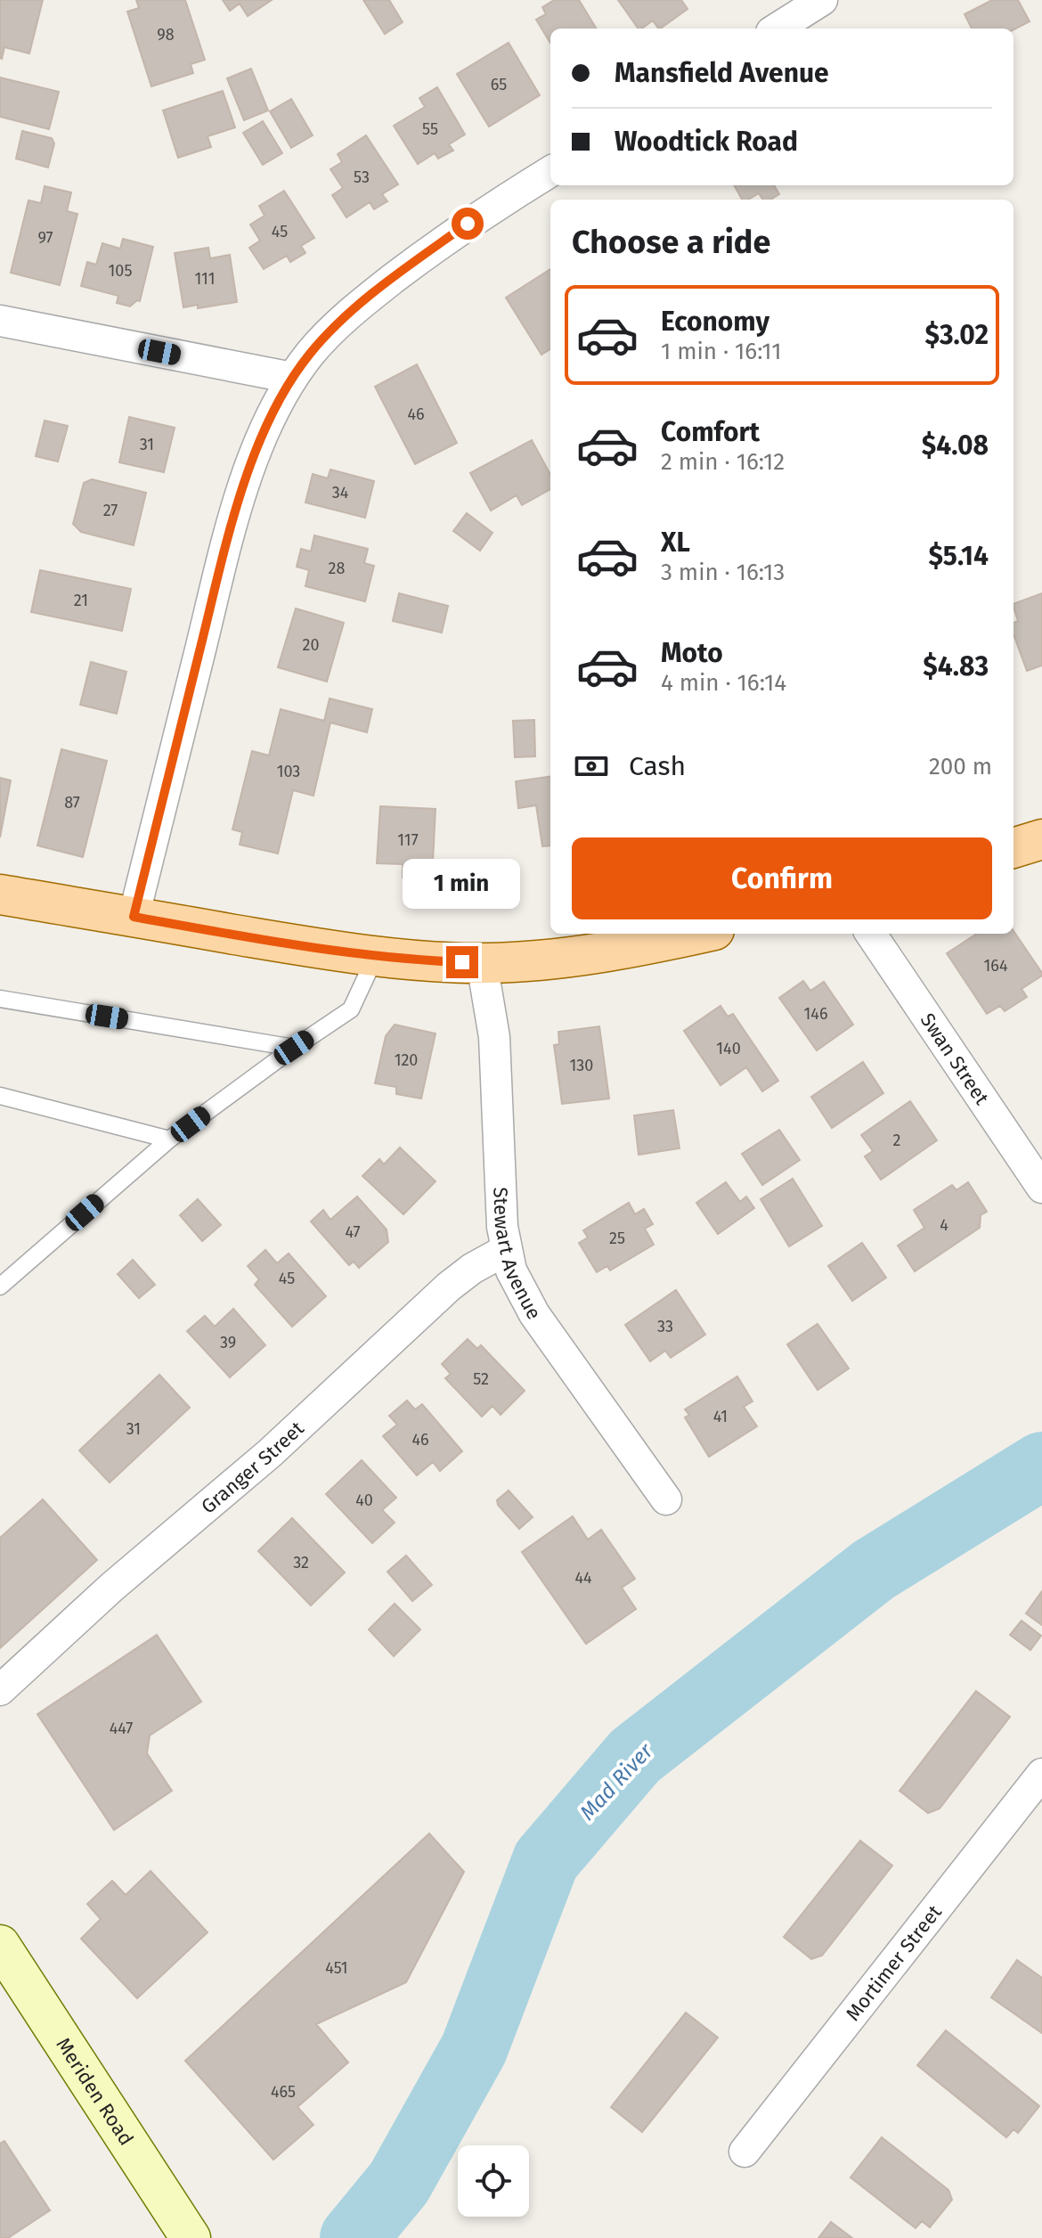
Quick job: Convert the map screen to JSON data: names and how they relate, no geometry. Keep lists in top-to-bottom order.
{
  "streets": {
    "main road": ["Meriden Road"],
    "street": [
      "Swan Street",
      "Stewart Avenue",
      "Granger Street",
      "Mortimer Street"
    ]
  },
  "crossings": [
    ["Stewart Avenue", "Granger Street"]
  ],
  "water": ["Mad River"],
  "house_numbers": [
    "98",
    "65",
    "55",
    "53",
    "45",
    "97",
    "105",
    "111",
    "46",
    "31",
    "34",
    "27",
    "28",
    "21",
    "20",
    "103",
    "87",
    "117",
    "164",
    "146",
    "140",
    "120",
    "130",
    "2",
    "4",
    "47",
    "25",
    "45",
    "33",
    "39",
    "52",
    "41",
    "31",
    "46",
    "40",
    "32",
    "44",
    "447",
    "451",
    "465"
  ],
  "page": {
    "banner": ["Mansfield Avenue", "Woodtick Road"],
    "heading": "Choose a ride",
    "list": [
      {
        "name": "Economy",
        "note": "1 min · 16:11",
        "value": "$3.02"
      },
      {
        "name": "Comfort",
        "note": "2 min · 16:12",
        "value": "$4.08"
      },
      {
        "name": "XL",
        "note": "3 min · 16:13",
        "value": "$5.14"
      },
      {
        "name": "Moto",
        "note": "4 min · 16:14",
        "value": "$4.83"
      }
    ],
    "pay": ["Cash", "200 m"],
    "buttons": "Confirm",
    "bubble": "1 min"
  }
}
